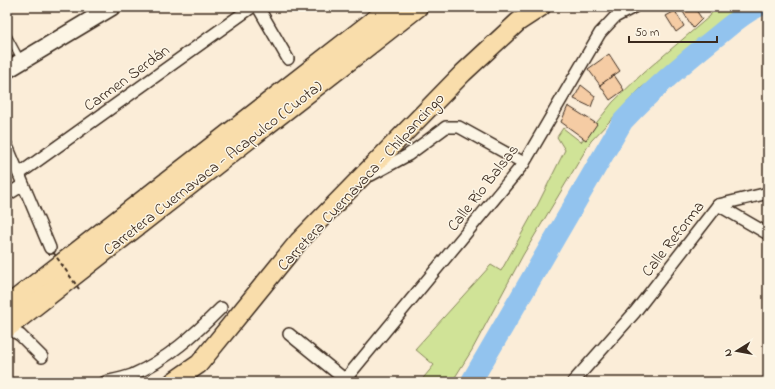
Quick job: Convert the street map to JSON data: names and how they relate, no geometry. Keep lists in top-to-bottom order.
{
  "streets": {
    "highway": ["Carretera Cuernavaca - Acapulco (Cuota)"],
    "main road": ["Carretera Cuernavaca - Chilpancingo"],
    "street": ["Carmen Serdán", "Calle Río Balsas", "Calle Reforma"]
  },
  "scale_bar": "50 m",
  "north": "left"
}
